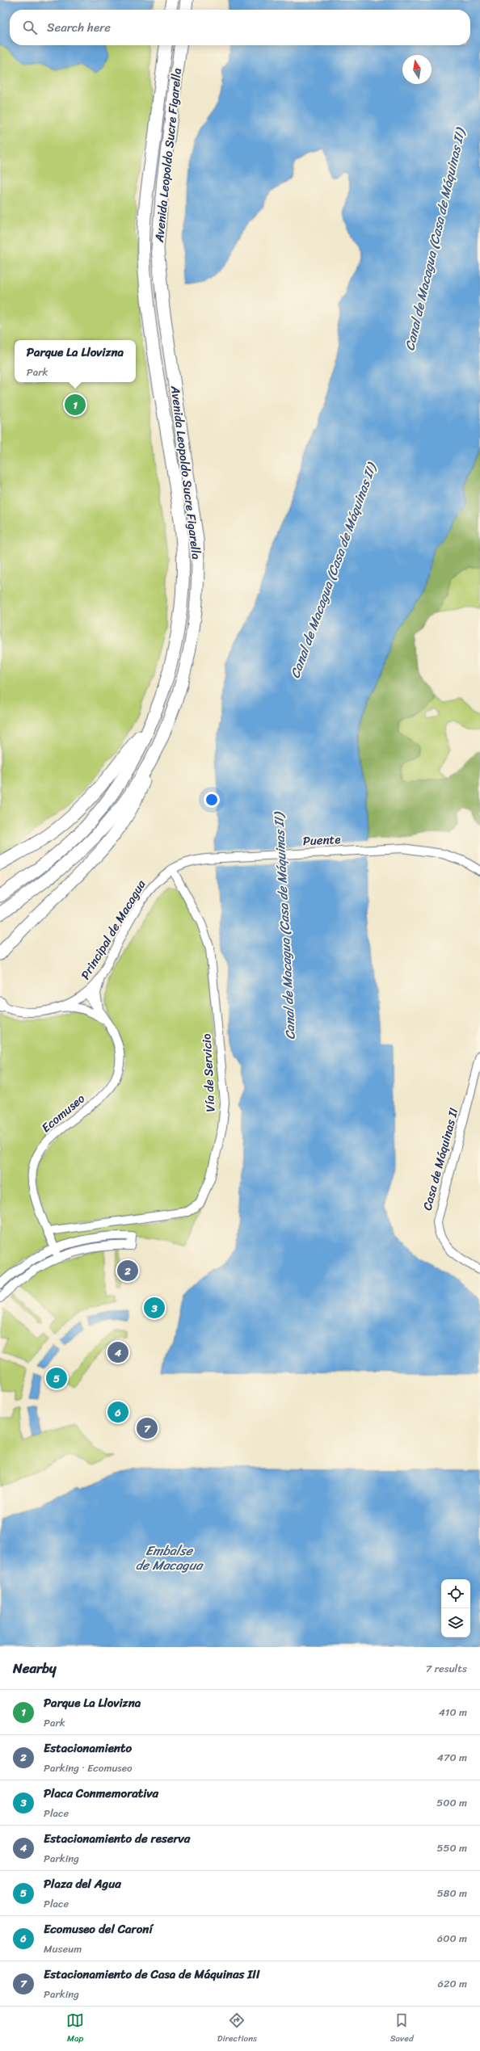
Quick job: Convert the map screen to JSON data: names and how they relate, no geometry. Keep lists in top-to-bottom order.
{
  "streets": {
    "main road": ["Avenida Leopoldo Sucre Figarella"],
    "street": [
      "Puente",
      "Principal de Macagua",
      "Vía de Servicio",
      "Ecomuseo",
      "Casa de Máquinas II"
    ]
  },
  "crossings": [
    ["Puente", "Principal de Macagua"],
    ["Principal de Macagua", "Vía de Servicio"],
    ["Principal de Macagua", "Ecomuseo"],
    ["Vía de Servicio", "Ecomuseo"]
  ],
  "water": ["Canal de Macagua (Casa de Máquinas II)", "Embalse de Macagua"],
  "north": "top",
  "page": {
    "search": "Search here",
    "popup": ["Parque La Llovizna", "Park"],
    "pins": [
      "1",
      "2",
      "3",
      "4",
      "5",
      "6",
      "7"
    ],
    "heading": ["Nearby", "7 results"],
    "list": [
      {
        "mark": "1",
        "name": "Parque La Llovizna",
        "note": "Park",
        "value": "410 m"
      },
      {
        "mark": "2",
        "name": "Estacionamiento",
        "note": "Parking · Ecomuseo",
        "value": "470 m"
      },
      {
        "mark": "3",
        "name": "Placa Conmemorativa",
        "note": "Place",
        "value": "500 m"
      },
      {
        "mark": "4",
        "name": "Estacionamiento de reserva",
        "note": "Parking",
        "value": "550 m"
      },
      {
        "mark": "5",
        "name": "Plaza del Agua",
        "note": "Place",
        "value": "580 m"
      },
      {
        "mark": "6",
        "name": "Ecomuseo del Caroní",
        "note": "Museum",
        "value": "600 m"
      },
      {
        "mark": "7",
        "name": "Estacionamiento de Casa de Máquinas III",
        "note": "Parking",
        "value": "620 m"
      }
    ],
    "nav": ["Map", "Directions", "Saved"]
  }
}
